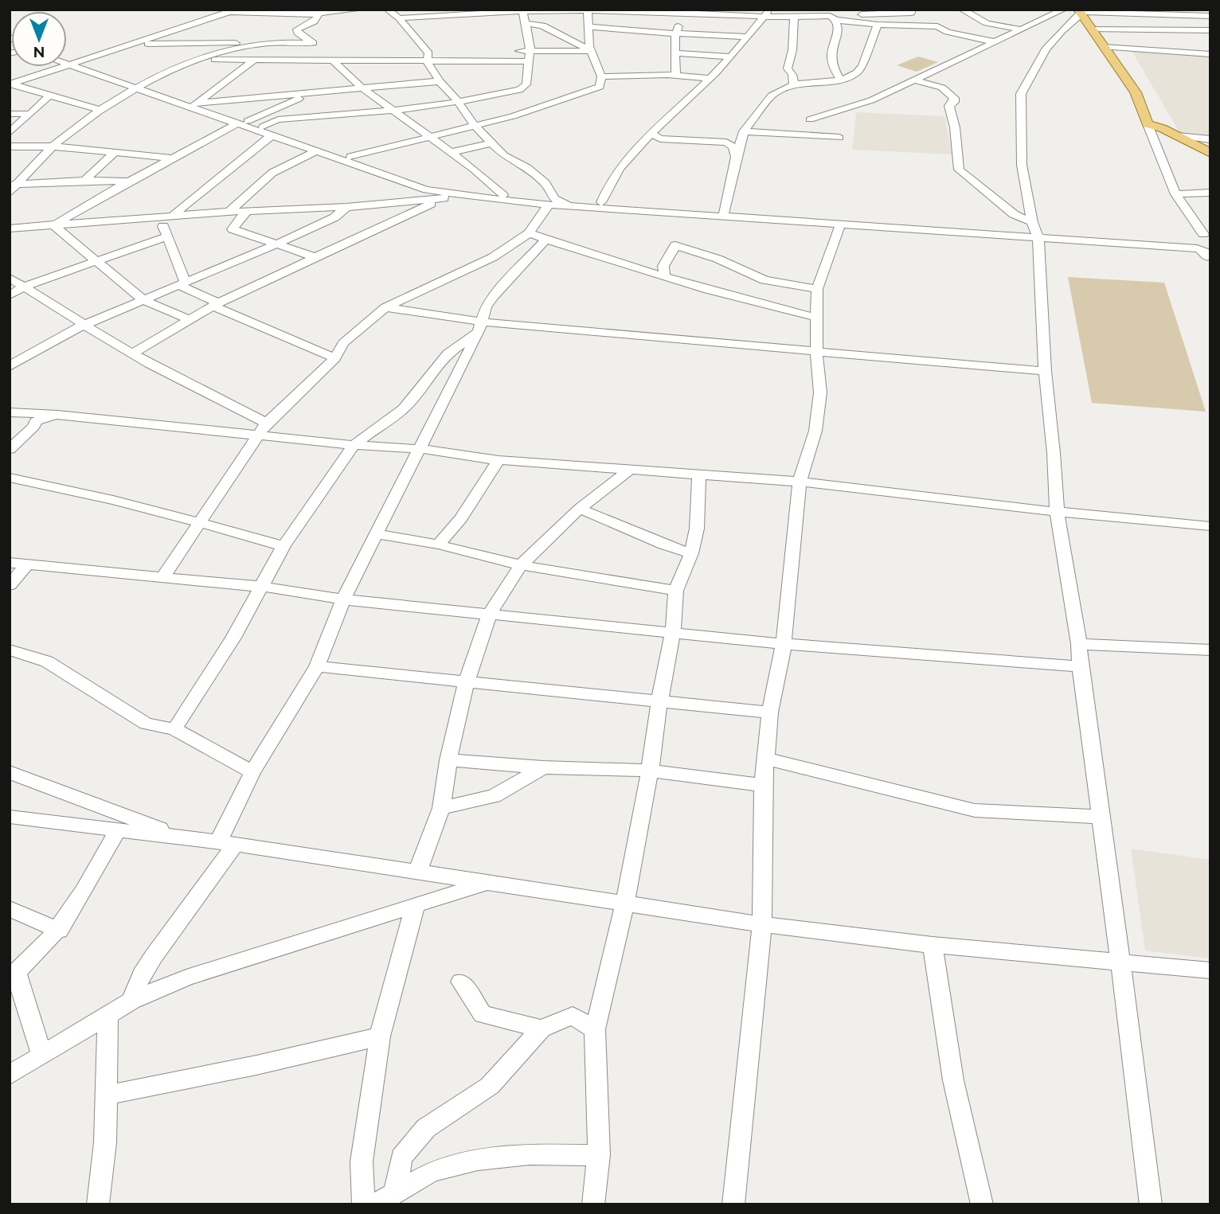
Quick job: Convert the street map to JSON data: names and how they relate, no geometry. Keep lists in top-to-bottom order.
{
  "north": "bottom"
}
